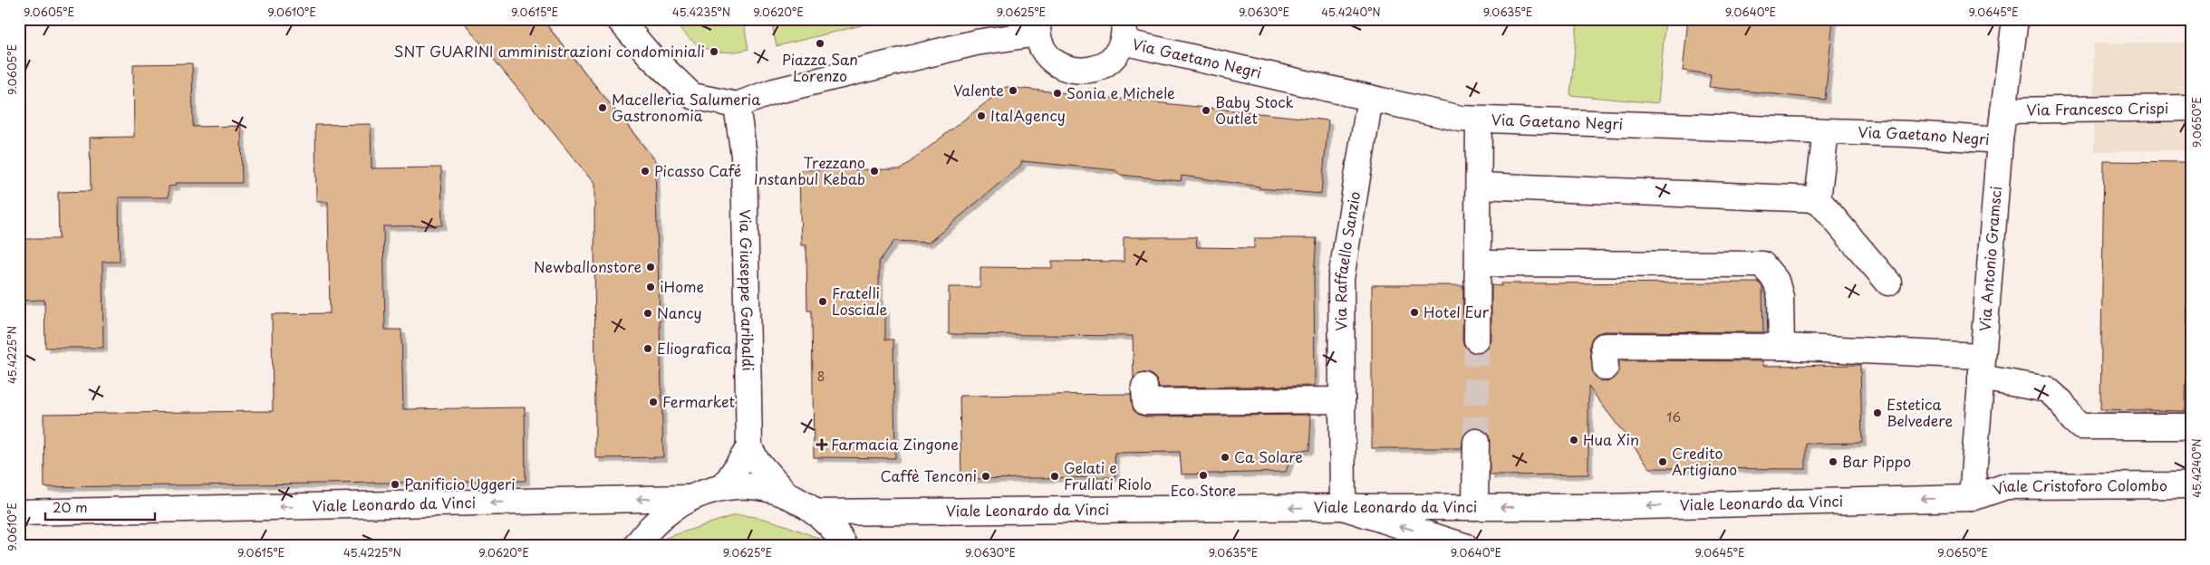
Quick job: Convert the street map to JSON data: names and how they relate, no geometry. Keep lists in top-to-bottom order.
{
  "streets": {
    "street": [
      "Via Gaetano Negri",
      "Via Francesco Crispi",
      "Via Antonio Gramsci",
      "Via Raffaello Sanzio",
      "Via Giuseppe Garibaldi",
      "Viale Cristoforo Colombo",
      "Viale Leonardo da Vinci"
    ]
  },
  "crossings": [
    ["Via Gaetano Negri", "Via Antonio Gramsci"],
    ["Via Gaetano Negri", "Via Raffaello Sanzio"],
    ["Via Francesco Crispi", "Via Antonio Gramsci"],
    ["Via Antonio Gramsci", "Viale Cristoforo Colombo"],
    ["Via Antonio Gramsci", "Viale Leonardo da Vinci"],
    ["Via Raffaello Sanzio", "Viale Leonardo da Vinci"],
    ["Viale Cristoforo Colombo", "Viale Leonardo da Vinci"]
  ],
  "one_way": ["Viale Leonardo da Vinci"],
  "places": {
    "other": [
      "Piazza San Lorenzo",
      "SNT GUARINI amministrazioni condominiali",
      "Valente",
      "Sonia e Michele",
      "Macelleria Salumeria Gastronomia",
      "Baby Stock Outlet",
      "ItalAgency",
      "Picasso Café",
      "Trezzano Instanbul Kebab",
      "Newballonstore",
      "iHome",
      "Fratelli Losciale",
      "Hotel Eur",
      "Nancy",
      "Eliografica",
      "Fermarket",
      "Estetica Belvedere",
      "Hua Xin",
      "Ca Solare",
      "Credito Artigiano",
      "Bar Pippo",
      "Eco Store",
      "Caffè Tenconi",
      "Gelati e Frullati Riolo",
      "Panificio Uggeri"
    ],
    "health": ["Farmacia Zingone"]
  },
  "house_numbers": ["8", "16"],
  "scale_bar": "20 m",
  "coordinates": [
    "9.0605°E",
    "9.0610°E",
    "9.0615°E",
    "45.4235°N",
    "9.0620°E",
    "9.0625°E",
    "9.0630°E",
    "45.4240°N",
    "9.0635°E",
    "9.0640°E",
    "9.0645°E",
    "9.0650°E",
    "45.4225°N"
  ]
}
